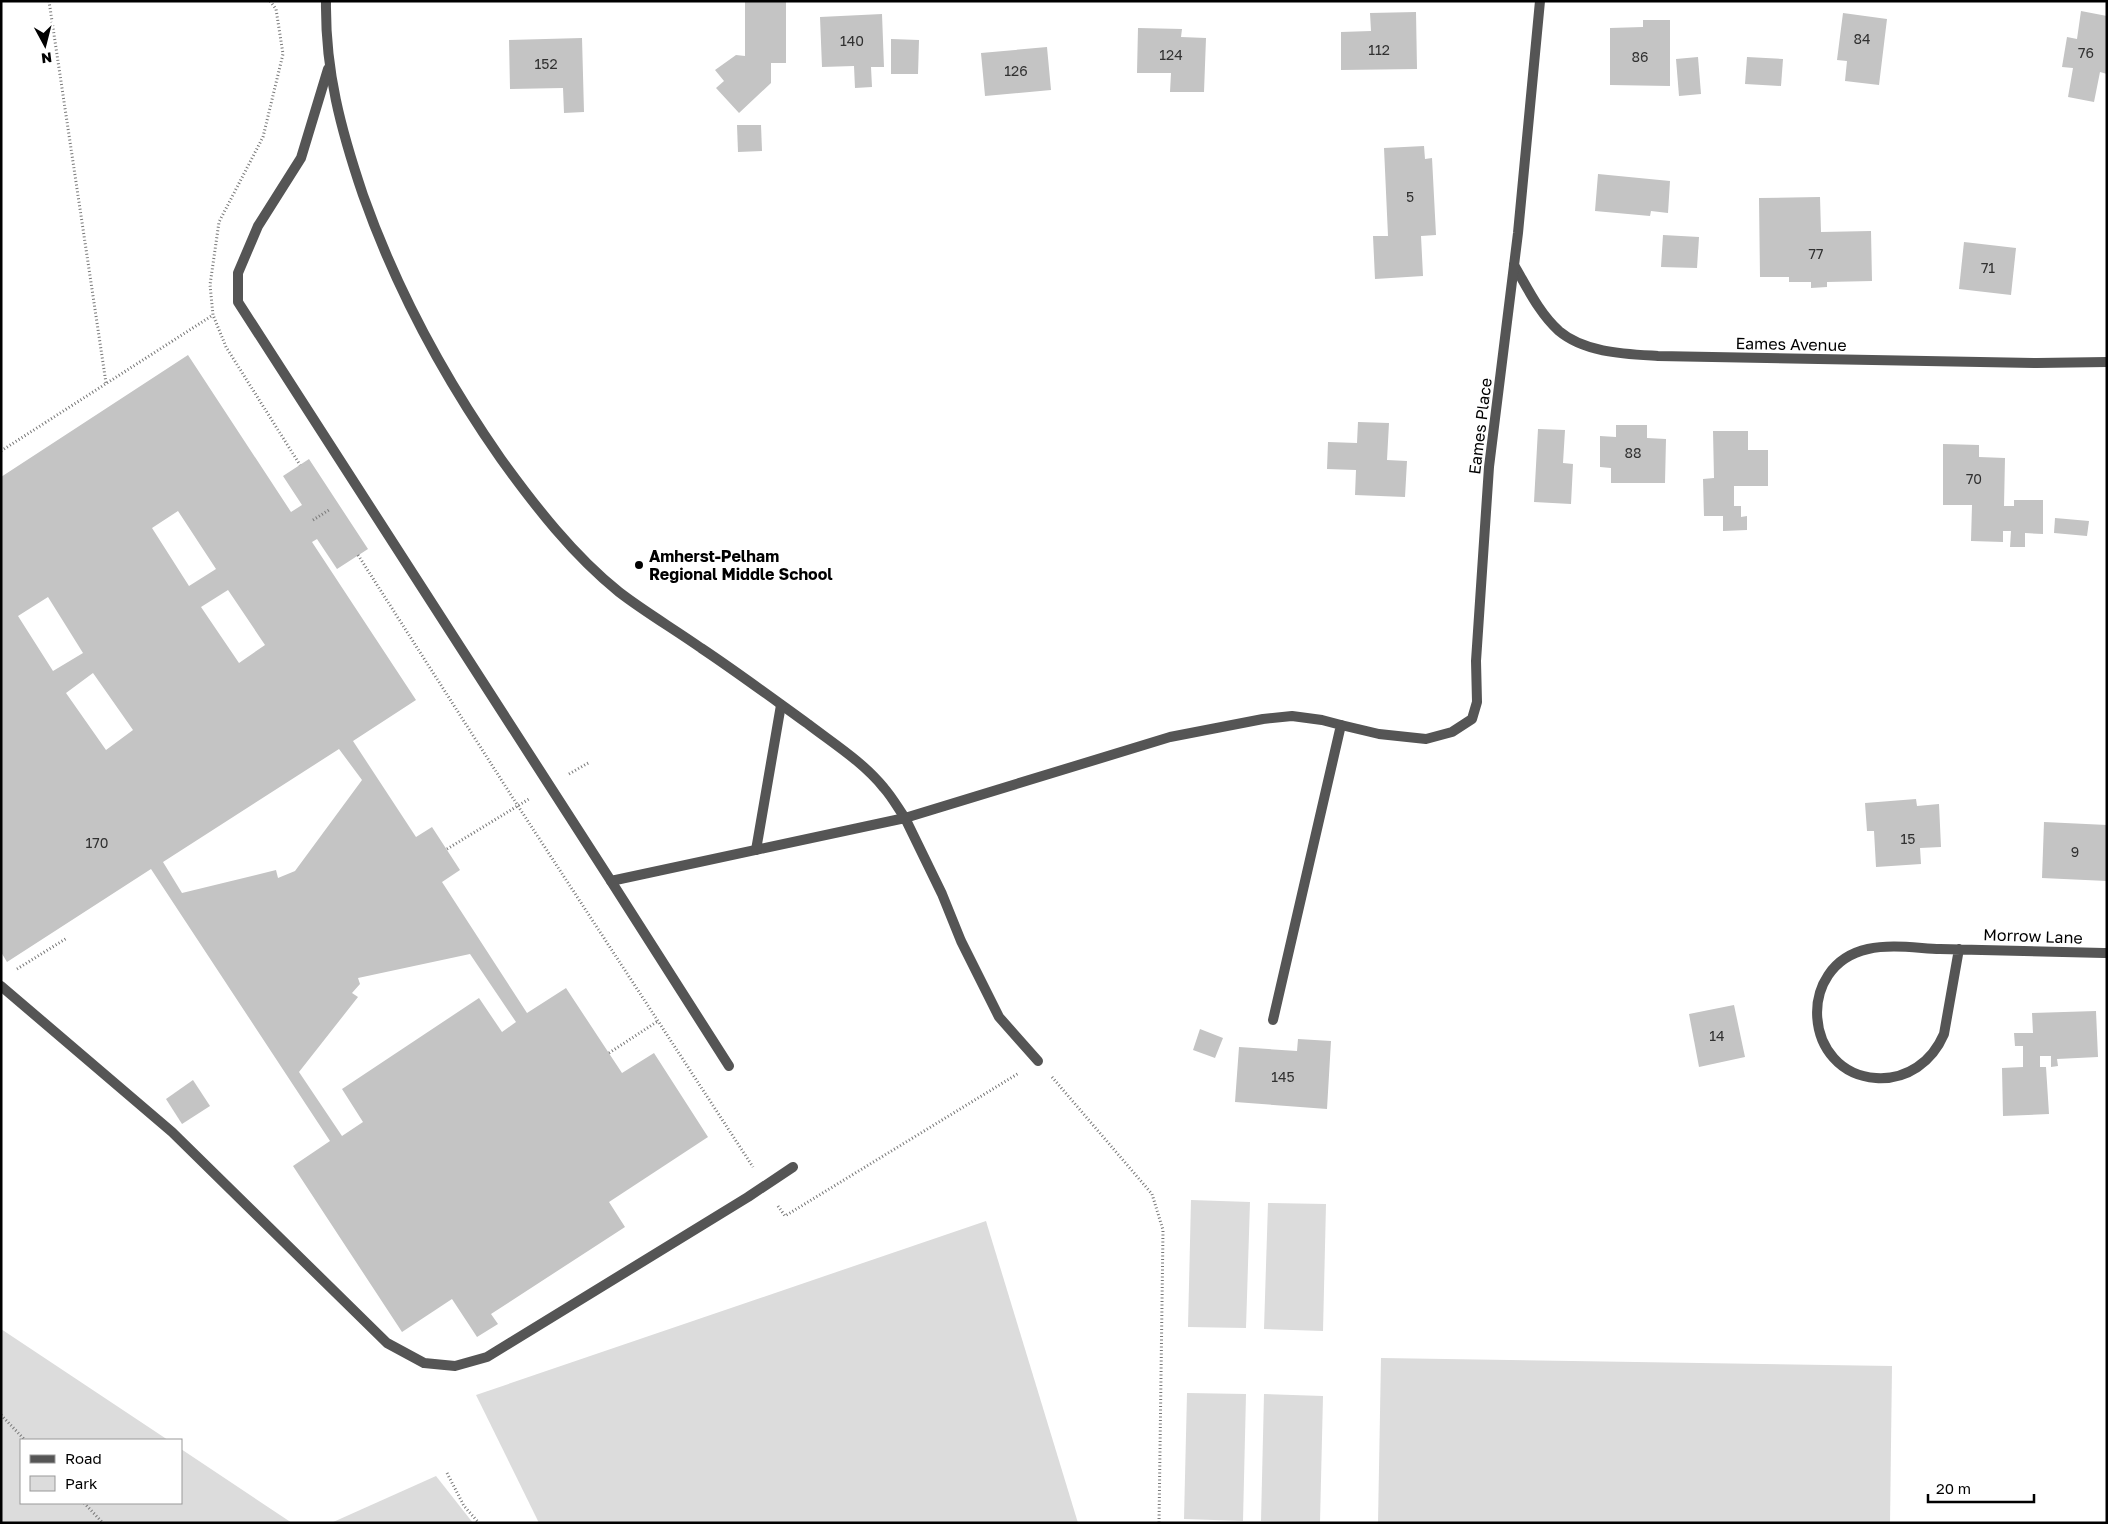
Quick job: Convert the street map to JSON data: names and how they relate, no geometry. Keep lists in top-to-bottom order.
{
  "streets": {
    "street": ["Eames Avenue", "Eames Place", "Morrow Lane"]
  },
  "crossings": [
    ["Eames Avenue", "Eames Place"]
  ],
  "places": ["Amherst-Pelham Regional Middle School"],
  "house_numbers": [
    "84",
    "140",
    "112",
    "76",
    "124",
    "86",
    "152",
    "126",
    "5",
    "77",
    "71",
    "88",
    "70",
    "15",
    "170",
    "9",
    "14",
    "145"
  ],
  "legend": ["Road", "Park"],
  "scale_bar": "20 m",
  "north": "bottom"
}
